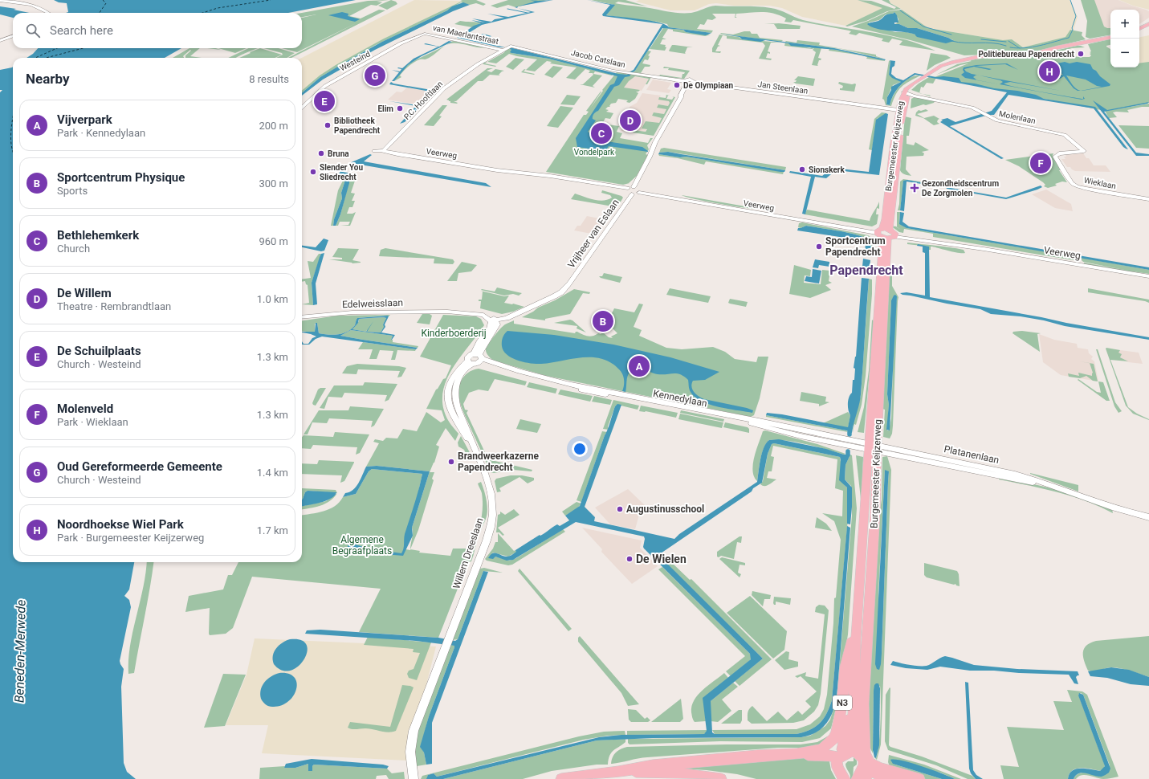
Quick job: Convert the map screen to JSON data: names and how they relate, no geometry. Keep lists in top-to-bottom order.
{
  "streets": {
    "main road": ["Burgemeester Keijzerweg", "N3"],
    "street": [
      "van Maerlantstraat",
      "Jacob Catslaan",
      "Westeind",
      "Jan Steenlaan",
      "P.C. Hooftlaan",
      "Molenlaan",
      "Veerweg",
      "Wieklaan",
      "Vrijheer van Eslaan",
      "Edelweisslaan",
      "Kennedylaan",
      "Platanenlaan",
      "Willem Dreeslaan"
    ]
  },
  "crossings": [
    ["van Maerlantstraat", "Jacob Catslaan"],
    ["van Maerlantstraat", "Westeind"],
    ["van Maerlantstraat", "P.C. Hooftlaan"],
    ["Jacob Catslaan", "Jan Steenlaan"],
    ["Jacob Catslaan", "P.C. Hooftlaan"],
    ["Jan Steenlaan", "Burgemeester Keijzerweg"],
    ["P.C. Hooftlaan", "Veerweg"],
    ["Molenlaan", "Burgemeester Keijzerweg"],
    ["Molenlaan", "Wieklaan"],
    ["Burgemeester Keijzerweg", "Veerweg"],
    ["Burgemeester Keijzerweg", "Kennedylaan"],
    ["Burgemeester Keijzerweg", "Platanenlaan"],
    ["Burgemeester Keijzerweg", "N3"],
    ["Vrijheer van Eslaan", "Edelweisslaan"],
    ["Kennedylaan", "Platanenlaan"],
    ["Kennedylaan", "Willem Dreeslaan"]
  ],
  "districts": ["Papendrecht"],
  "water": ["Beneden-Merwede"],
  "parks": ["Vondelpark", "Kinderboerderij", "Algemene Begraafplaats"],
  "places": {
    "other": [
      "Politiebureau Papendrecht",
      "De Olympiaan",
      "Elim",
      "Bibliotheek Papendrecht",
      "Bruna",
      "Sionskerk",
      "Slender You Sliedrecht",
      "Sportcentrum Papendrecht",
      "Brandweerkazerne Papendrecht",
      "Augustinusschool",
      "De Wielen"
    ],
    "health": ["Gezondheidscentrum De Zorgmolen"]
  },
  "page": {
    "map_buttons": ["+", "−"],
    "search": "Search here",
    "heading": ["Nearby", "8 results"],
    "pins": [
      "H",
      "G",
      "E",
      "D",
      "C",
      "F",
      "B",
      "A"
    ],
    "list": [
      {
        "mark": "A",
        "name": "Vijverpark",
        "note": "Park · Kennedylaan",
        "value": "200 m"
      },
      {
        "mark": "B",
        "name": "Sportcentrum Physique",
        "note": "Sports",
        "value": "300 m"
      },
      {
        "mark": "C",
        "name": "Bethlehemkerk",
        "note": "Church",
        "value": "960 m"
      },
      {
        "mark": "D",
        "name": "De Willem",
        "note": "Theatre · Rembrandtlaan",
        "value": "1.0 km"
      },
      {
        "mark": "E",
        "name": "De Schuilplaats",
        "note": "Church · Westeind",
        "value": "1.3 km"
      },
      {
        "mark": "F",
        "name": "Molenveld",
        "note": "Park · Wieklaan",
        "value": "1.3 km"
      },
      {
        "mark": "G",
        "name": "Oud Gereformeerde Gemeente",
        "note": "Church · Westeind",
        "value": "1.4 km"
      },
      {
        "mark": "H",
        "name": "Noordhoekse Wiel Park",
        "note": "Park · Burgemeester Keijzerweg",
        "value": "1.7 km"
      }
    ]
  }
}
